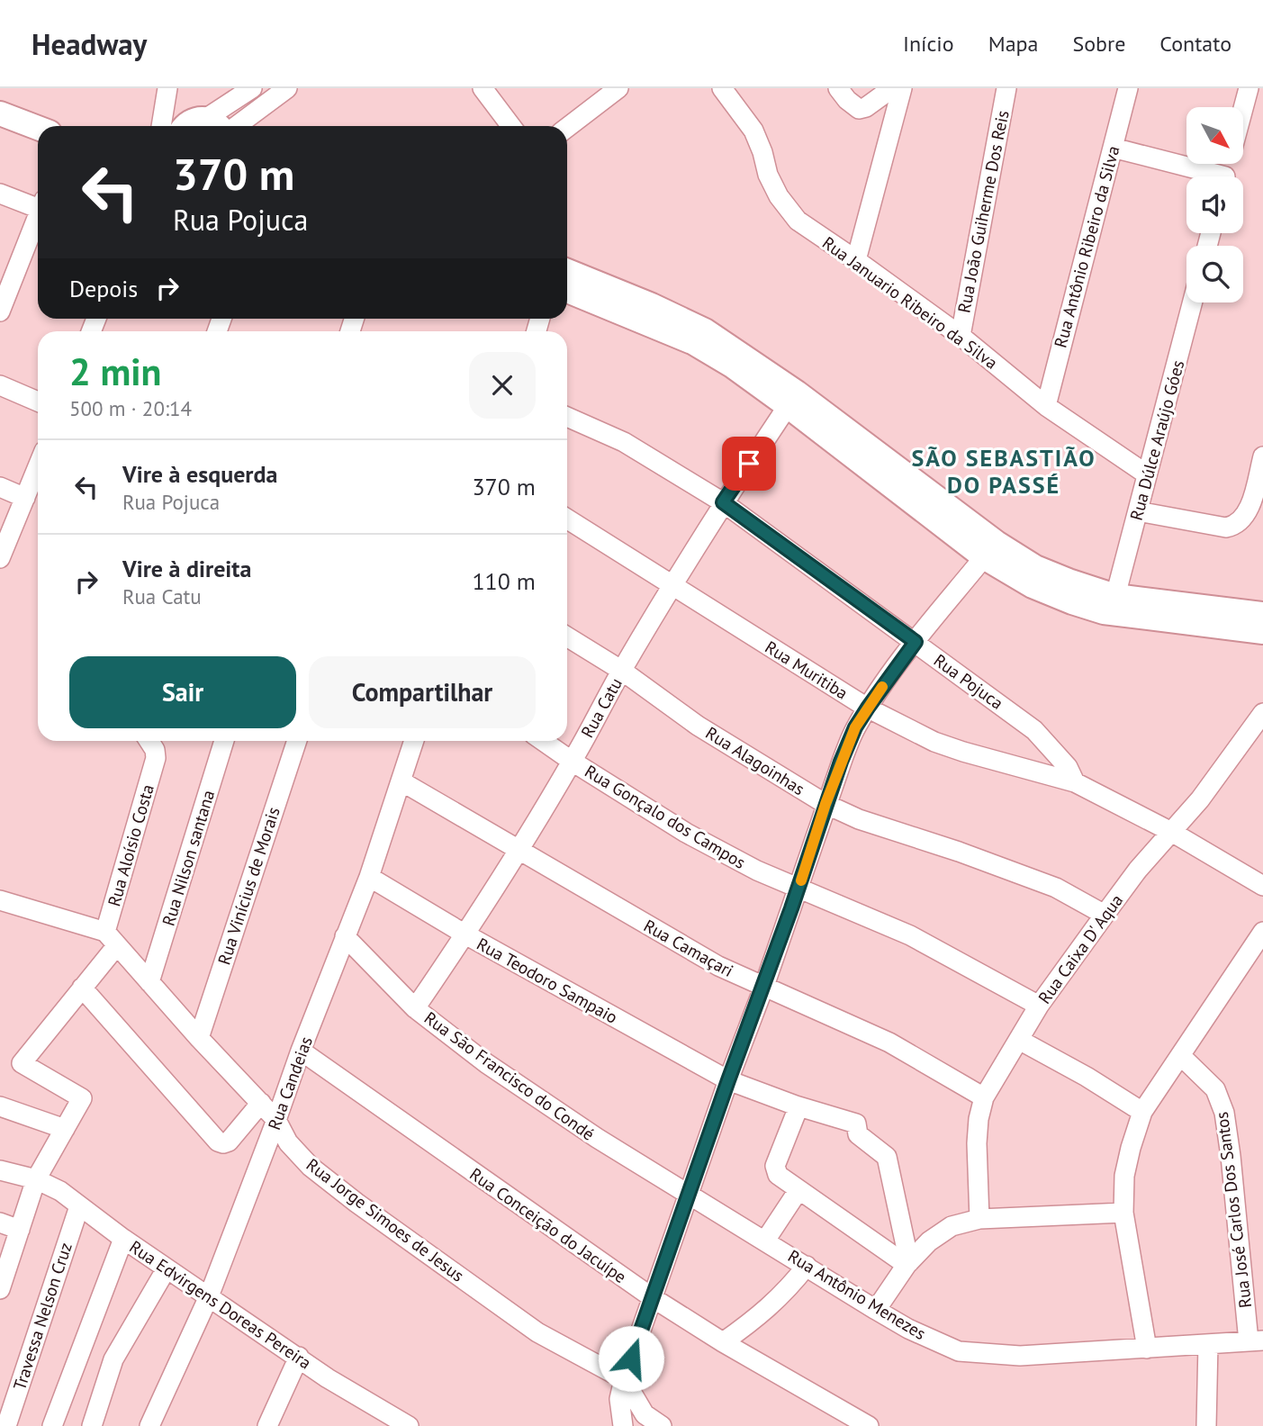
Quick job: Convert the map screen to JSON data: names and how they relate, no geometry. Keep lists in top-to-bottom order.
{
  "streets": {
    "street": [
      "Rua João Guiherme Dos Reis",
      "Rua Antônio Ribeiro da Silva",
      "Rua Januario Ribeiro da Silva",
      "Rua Dúlce Araújo Góes",
      "Rua Muritiba",
      "Rua Pojuca",
      "Rua Catu",
      "Rua Alagoinhas",
      "Rua Gonçalo dos Campos",
      "Rua Aloísio Costa",
      "Rua Nilson santana",
      "Rua Vinícius de Morais",
      "Rua Camaçari",
      "Rua Caixa D' Aqua",
      "Rua Teodoro Sampaio",
      "Rua São Francisco do Condé",
      "Rua Candeias",
      "Rua José Carlos Dos Santos",
      "Rua Jorge Simoes de Jesus",
      "Rua Conceição do Jacuípe",
      "Rua Antônio Menezes",
      "Rua Edvirgens Doreas Pereira",
      "Travessa Nelson Cruz"
    ]
  },
  "crossings": [
    ["Rua João Guiherme Dos Reis", "Rua Januario Ribeiro da Silva"],
    ["Rua Antônio Ribeiro da Silva", "Rua Januario Ribeiro da Silva"],
    ["Rua Januario Ribeiro da Silva", "Rua Dúlce Araújo Góes"],
    ["Rua Muritiba", "Rua Pojuca"],
    ["Rua Muritiba", "Rua Catu"],
    ["Rua Muritiba", "Rua Caixa D' Aqua"],
    ["Rua Pojuca", "Rua Catu"],
    ["Rua Catu", "Rua Alagoinhas"],
    ["Rua Catu", "Rua Gonçalo dos Campos"],
    ["Rua Catu", "Rua Camaçari"],
    ["Rua Catu", "Rua Teodoro Sampaio"],
    ["Rua Catu", "Rua São Francisco do Condé"],
    ["Rua Alagoinhas", "Rua Caixa D' Aqua"],
    ["Rua Gonçalo dos Campos", "Rua Caixa D' Aqua"],
    ["Rua Aloísio Costa", "Rua Jorge Simoes de Jesus"],
    ["Rua Nilson santana", "Rua Jorge Simoes de Jesus"],
    ["Rua Vinícius de Morais", "Rua Jorge Simoes de Jesus"],
    ["Rua Camaçari", "Rua Caixa D' Aqua"],
    ["Rua Camaçari", "Rua Candeias"],
    ["Rua Teodoro Sampaio", "Rua Candeias"],
    ["Rua São Francisco do Condé", "Rua Candeias"],
    ["Rua São Francisco do Condé", "Rua Antônio Menezes"],
    ["Rua Candeias", "Rua Jorge Simoes de Jesus"],
    ["Rua Candeias", "Rua Conceição do Jacuípe"],
    ["Rua Candeias", "Rua Edvirgens Doreas Pereira"],
    ["Rua José Carlos Dos Santos", "Rua Antônio Menezes"],
    ["Rua Edvirgens Doreas Pereira", "Travessa Nelson Cruz"]
  ],
  "districts": ["SÃO SEBASTIÃO DO PASSÉ"],
  "north": "bottom right",
  "page": {
    "header": "Headway",
    "nav": [
      "Início",
      "Mapa",
      "Sobre",
      "Contato"
    ],
    "turn": ["370 m", "Rua Pojuca"],
    "then": "Depois",
    "heading": ["2 min", "500 m · 20:14"],
    "list": [
      {
        "name": "Vire à esquerda",
        "note": "Rua Pojuca",
        "value": "370 m"
      },
      {
        "name": "Vire à direita",
        "note": "Rua Catu",
        "value": "110 m"
      }
    ],
    "buttons": ["Sair", "Compartilhar"]
  }
}
